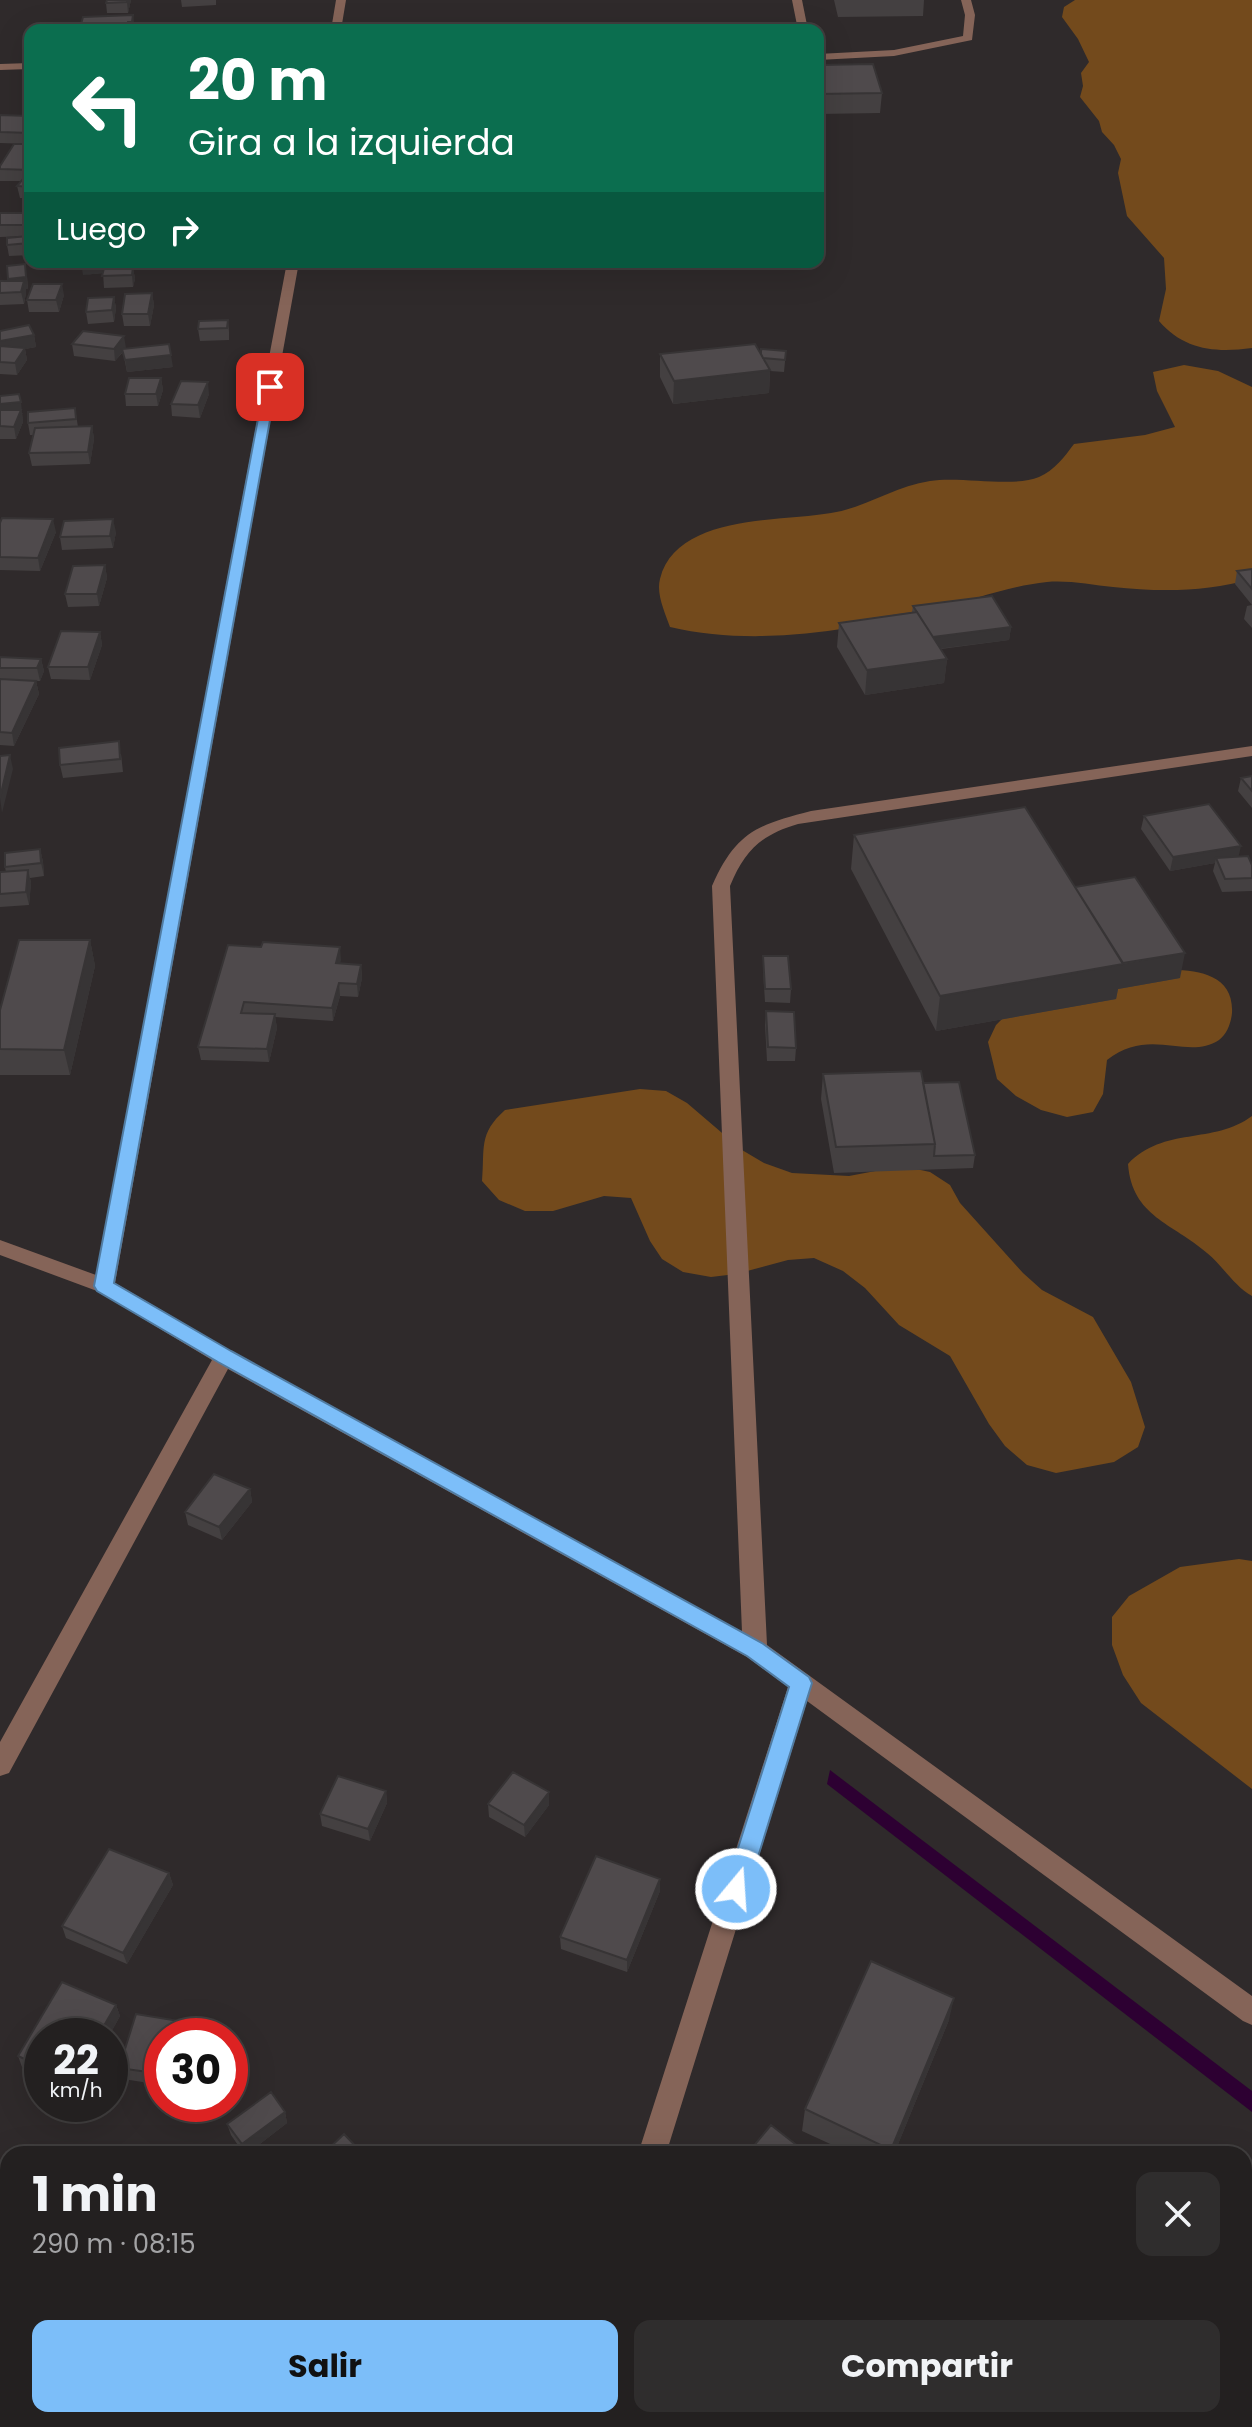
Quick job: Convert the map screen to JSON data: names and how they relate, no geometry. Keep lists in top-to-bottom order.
{
  "page": {
    "turn": ["20 m", "Gira a la izquierda"],
    "then": "Luego",
    "speed": "22 km/h",
    "limit": "30",
    "heading": ["1 min", "290 m · 08:15"],
    "buttons": ["Salir", "Compartir"]
  }
}
